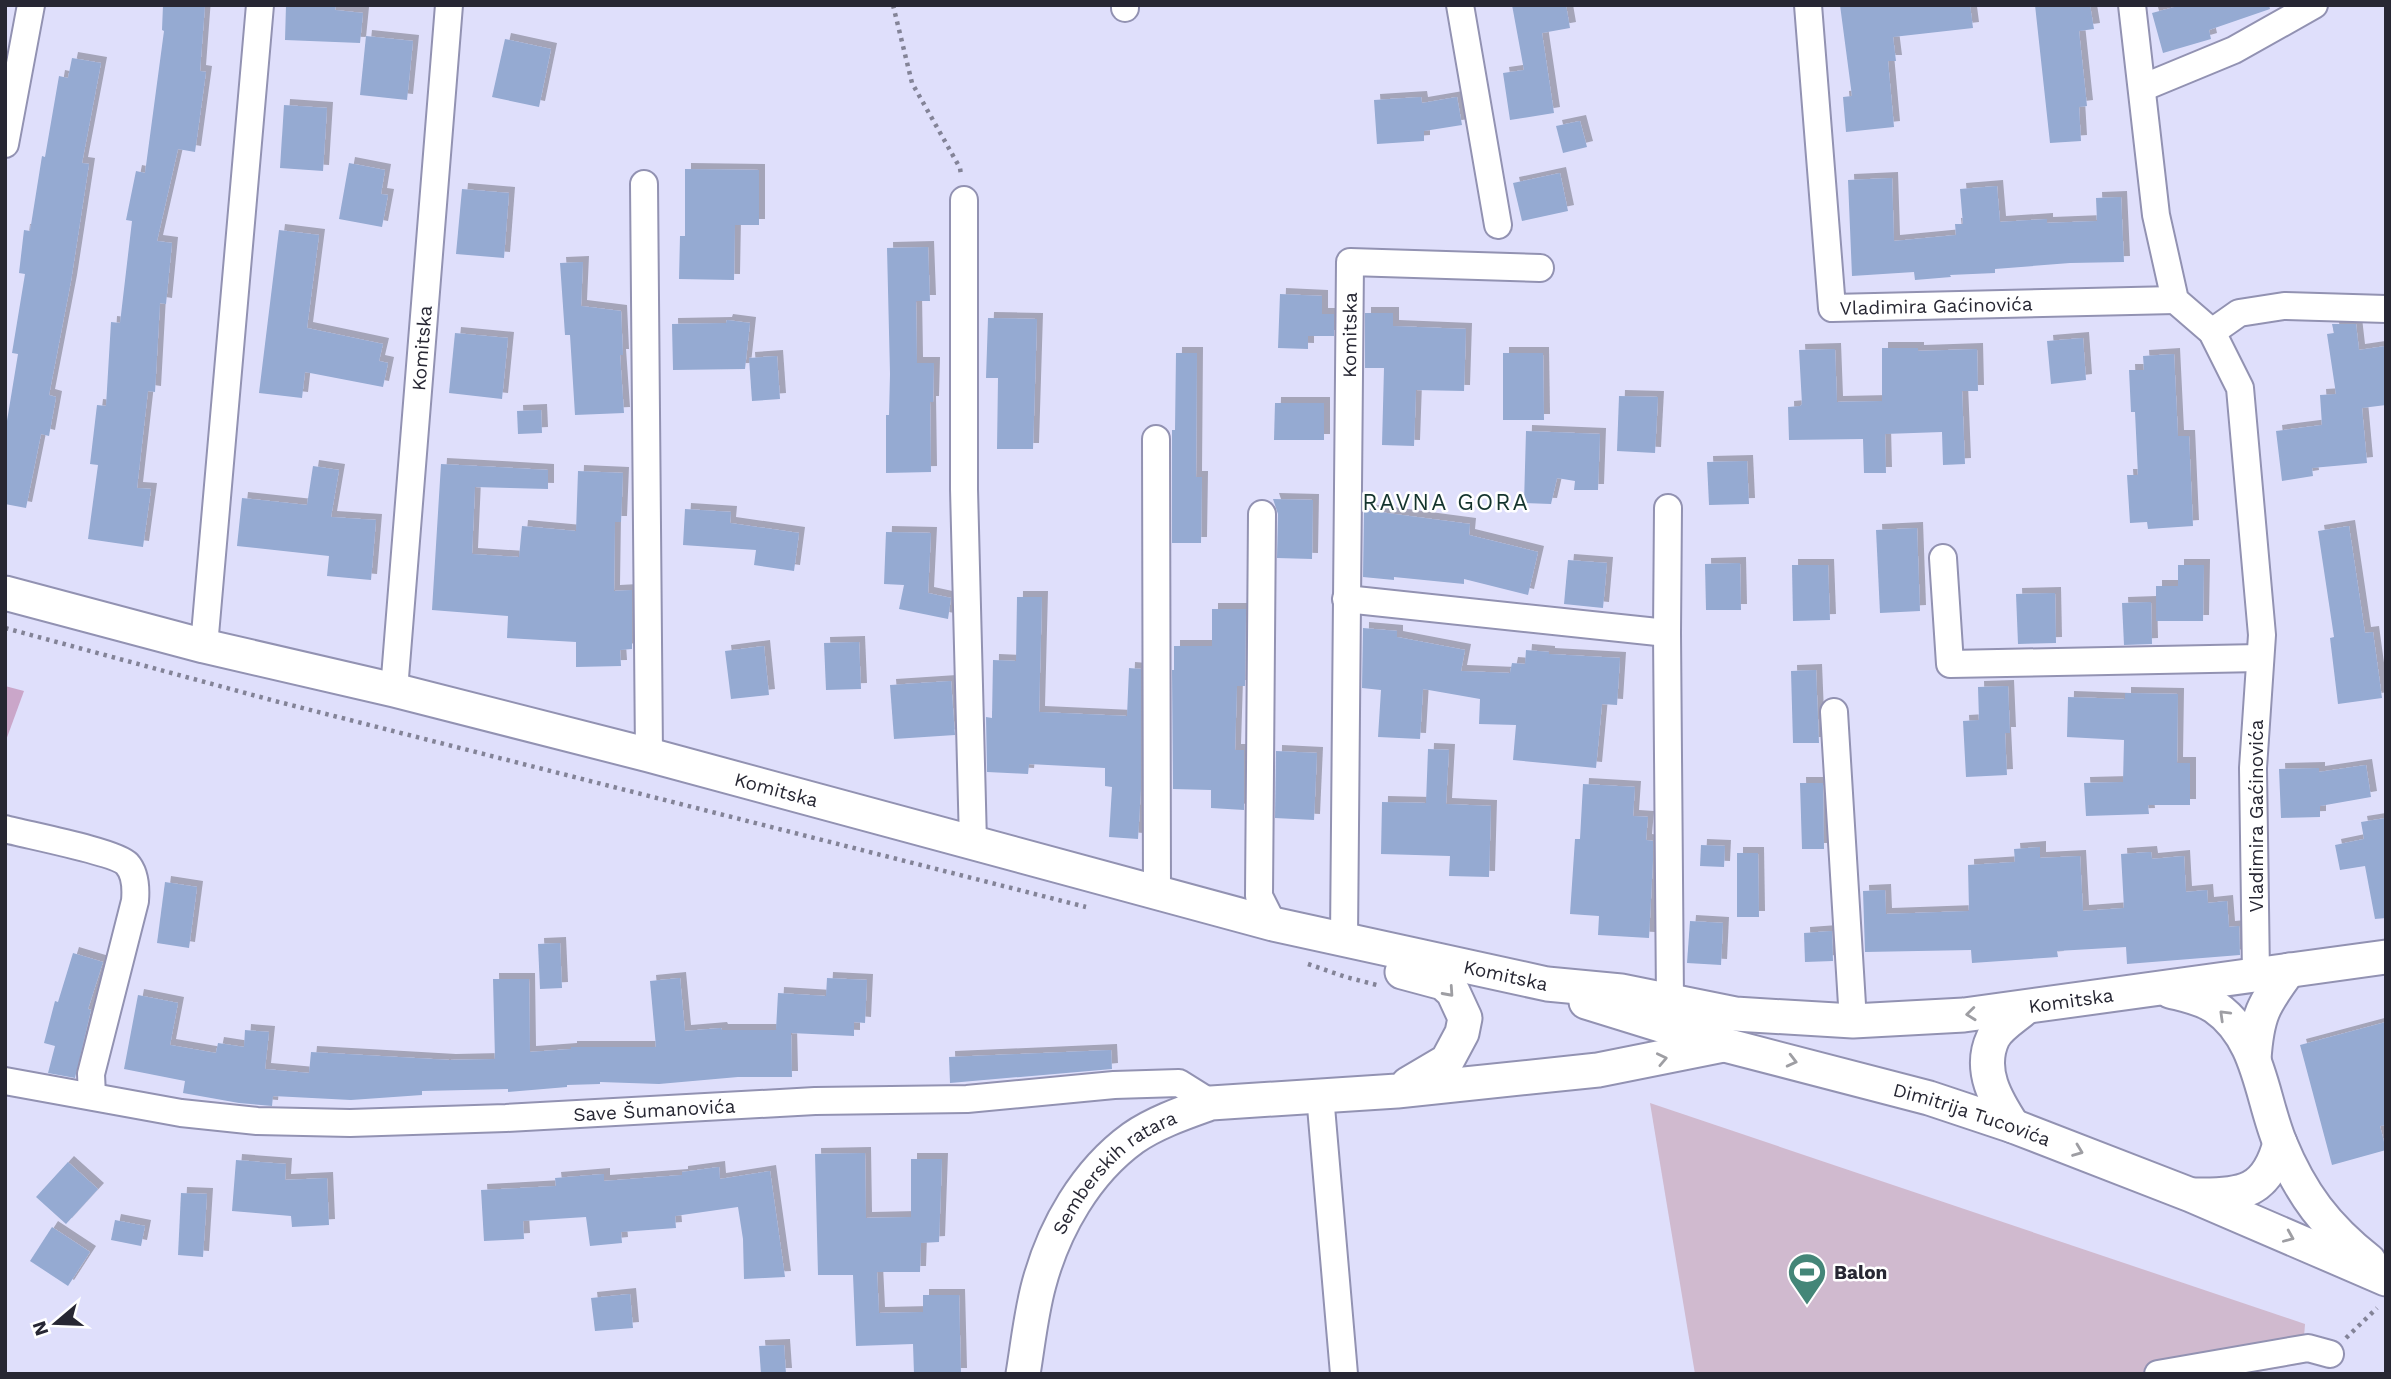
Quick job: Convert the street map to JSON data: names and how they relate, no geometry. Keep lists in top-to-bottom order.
{
  "streets": {
    "main road": ["Komitska", "Dimitrija Tucovića", "Semberskih ratara"],
    "street": ["Vladimira Gaćinovića", "Save Šumanovića"]
  },
  "crossings": [
    ["Vladimira Gaćinovića", "Komitska"],
    ["Komitska", "Dimitrija Tucovića"],
    ["Komitska", "Semberskih ratara"],
    ["Save Šumanovića", "Semberskih ratara"],
    ["Dimitrija Tucovića", "Semberskih ratara"]
  ],
  "districts": ["RAVNA GORA"],
  "places": {
    "sports": ["Balon"]
  },
  "north": "left"
}
